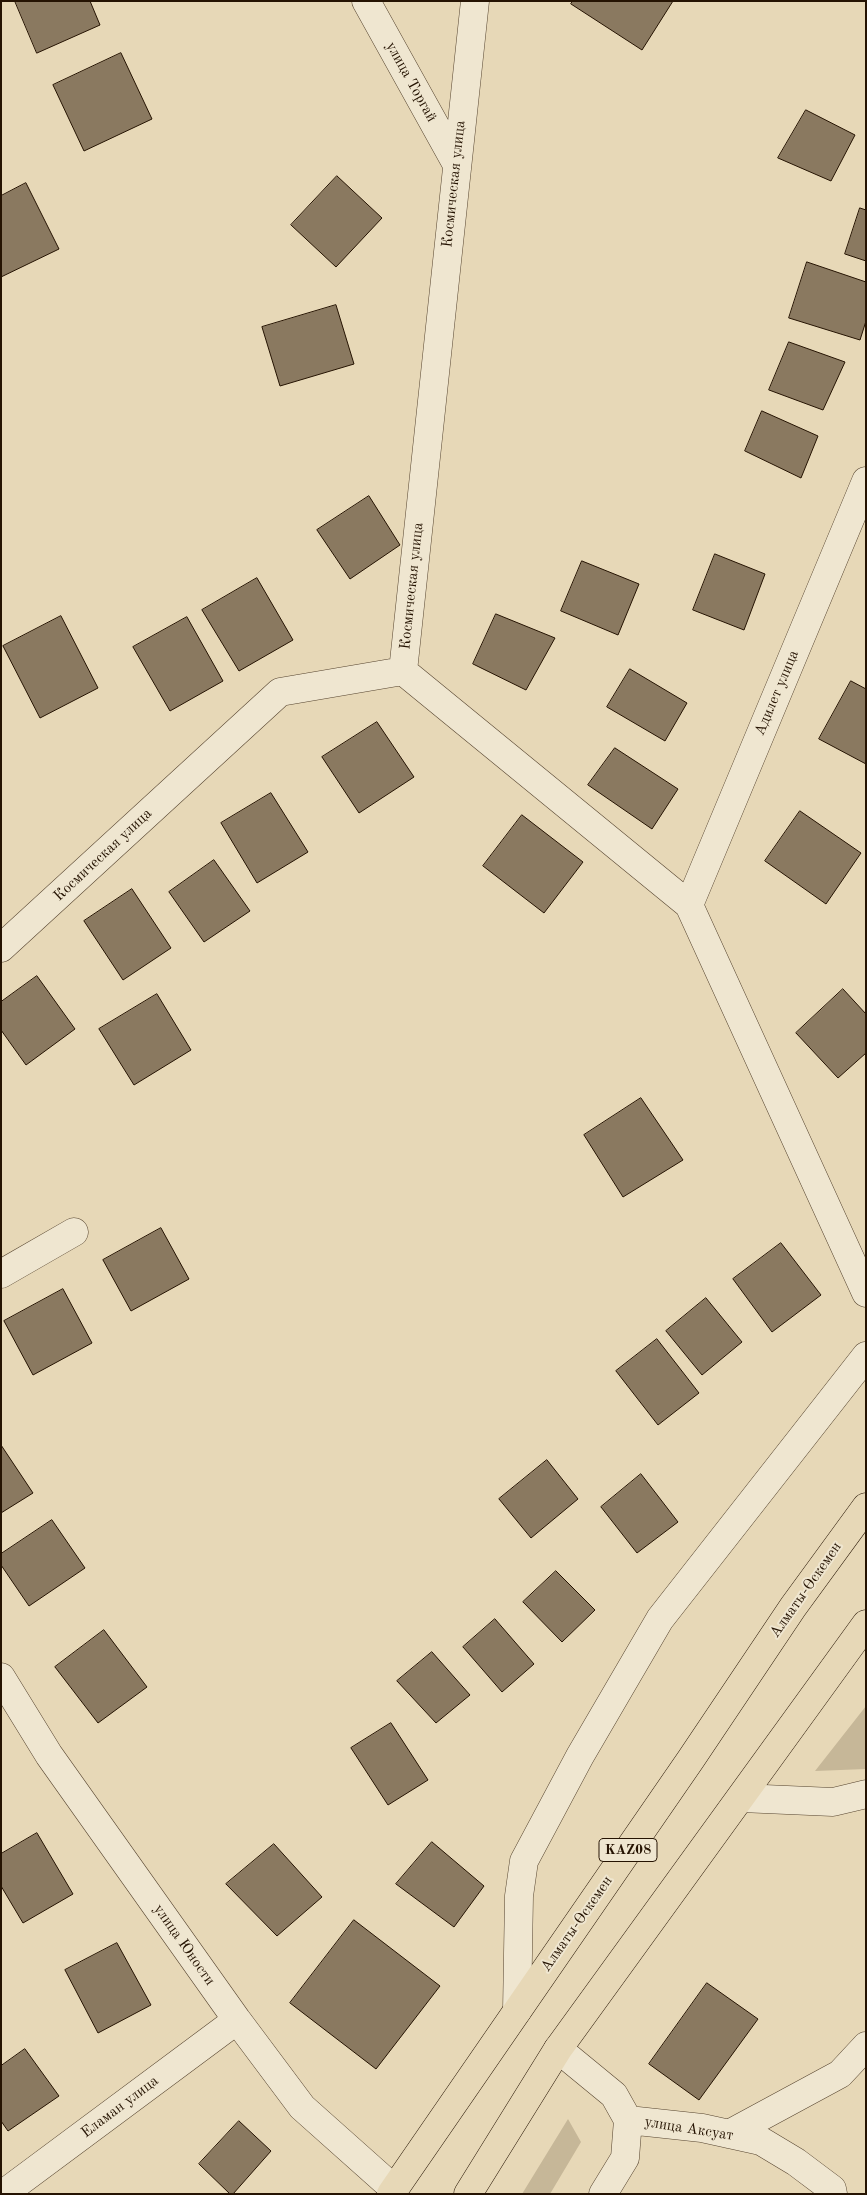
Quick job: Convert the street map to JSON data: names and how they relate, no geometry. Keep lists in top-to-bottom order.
{
  "streets": {
    "main road": ["Алматы-Өскемен", "KAZ08"],
    "street": [
      "улица Торгай",
      "Космическая улица",
      "Адилет улица",
      "улица Юности",
      "Еламан улица",
      "улица Аксуат"
    ]
  },
  "crossings": [
    ["улица Торгай", "Космическая улица"],
    ["Алматы-Өскемен", "улица Юности"],
    ["улица Юности", "Еламан улица"]
  ]
}
